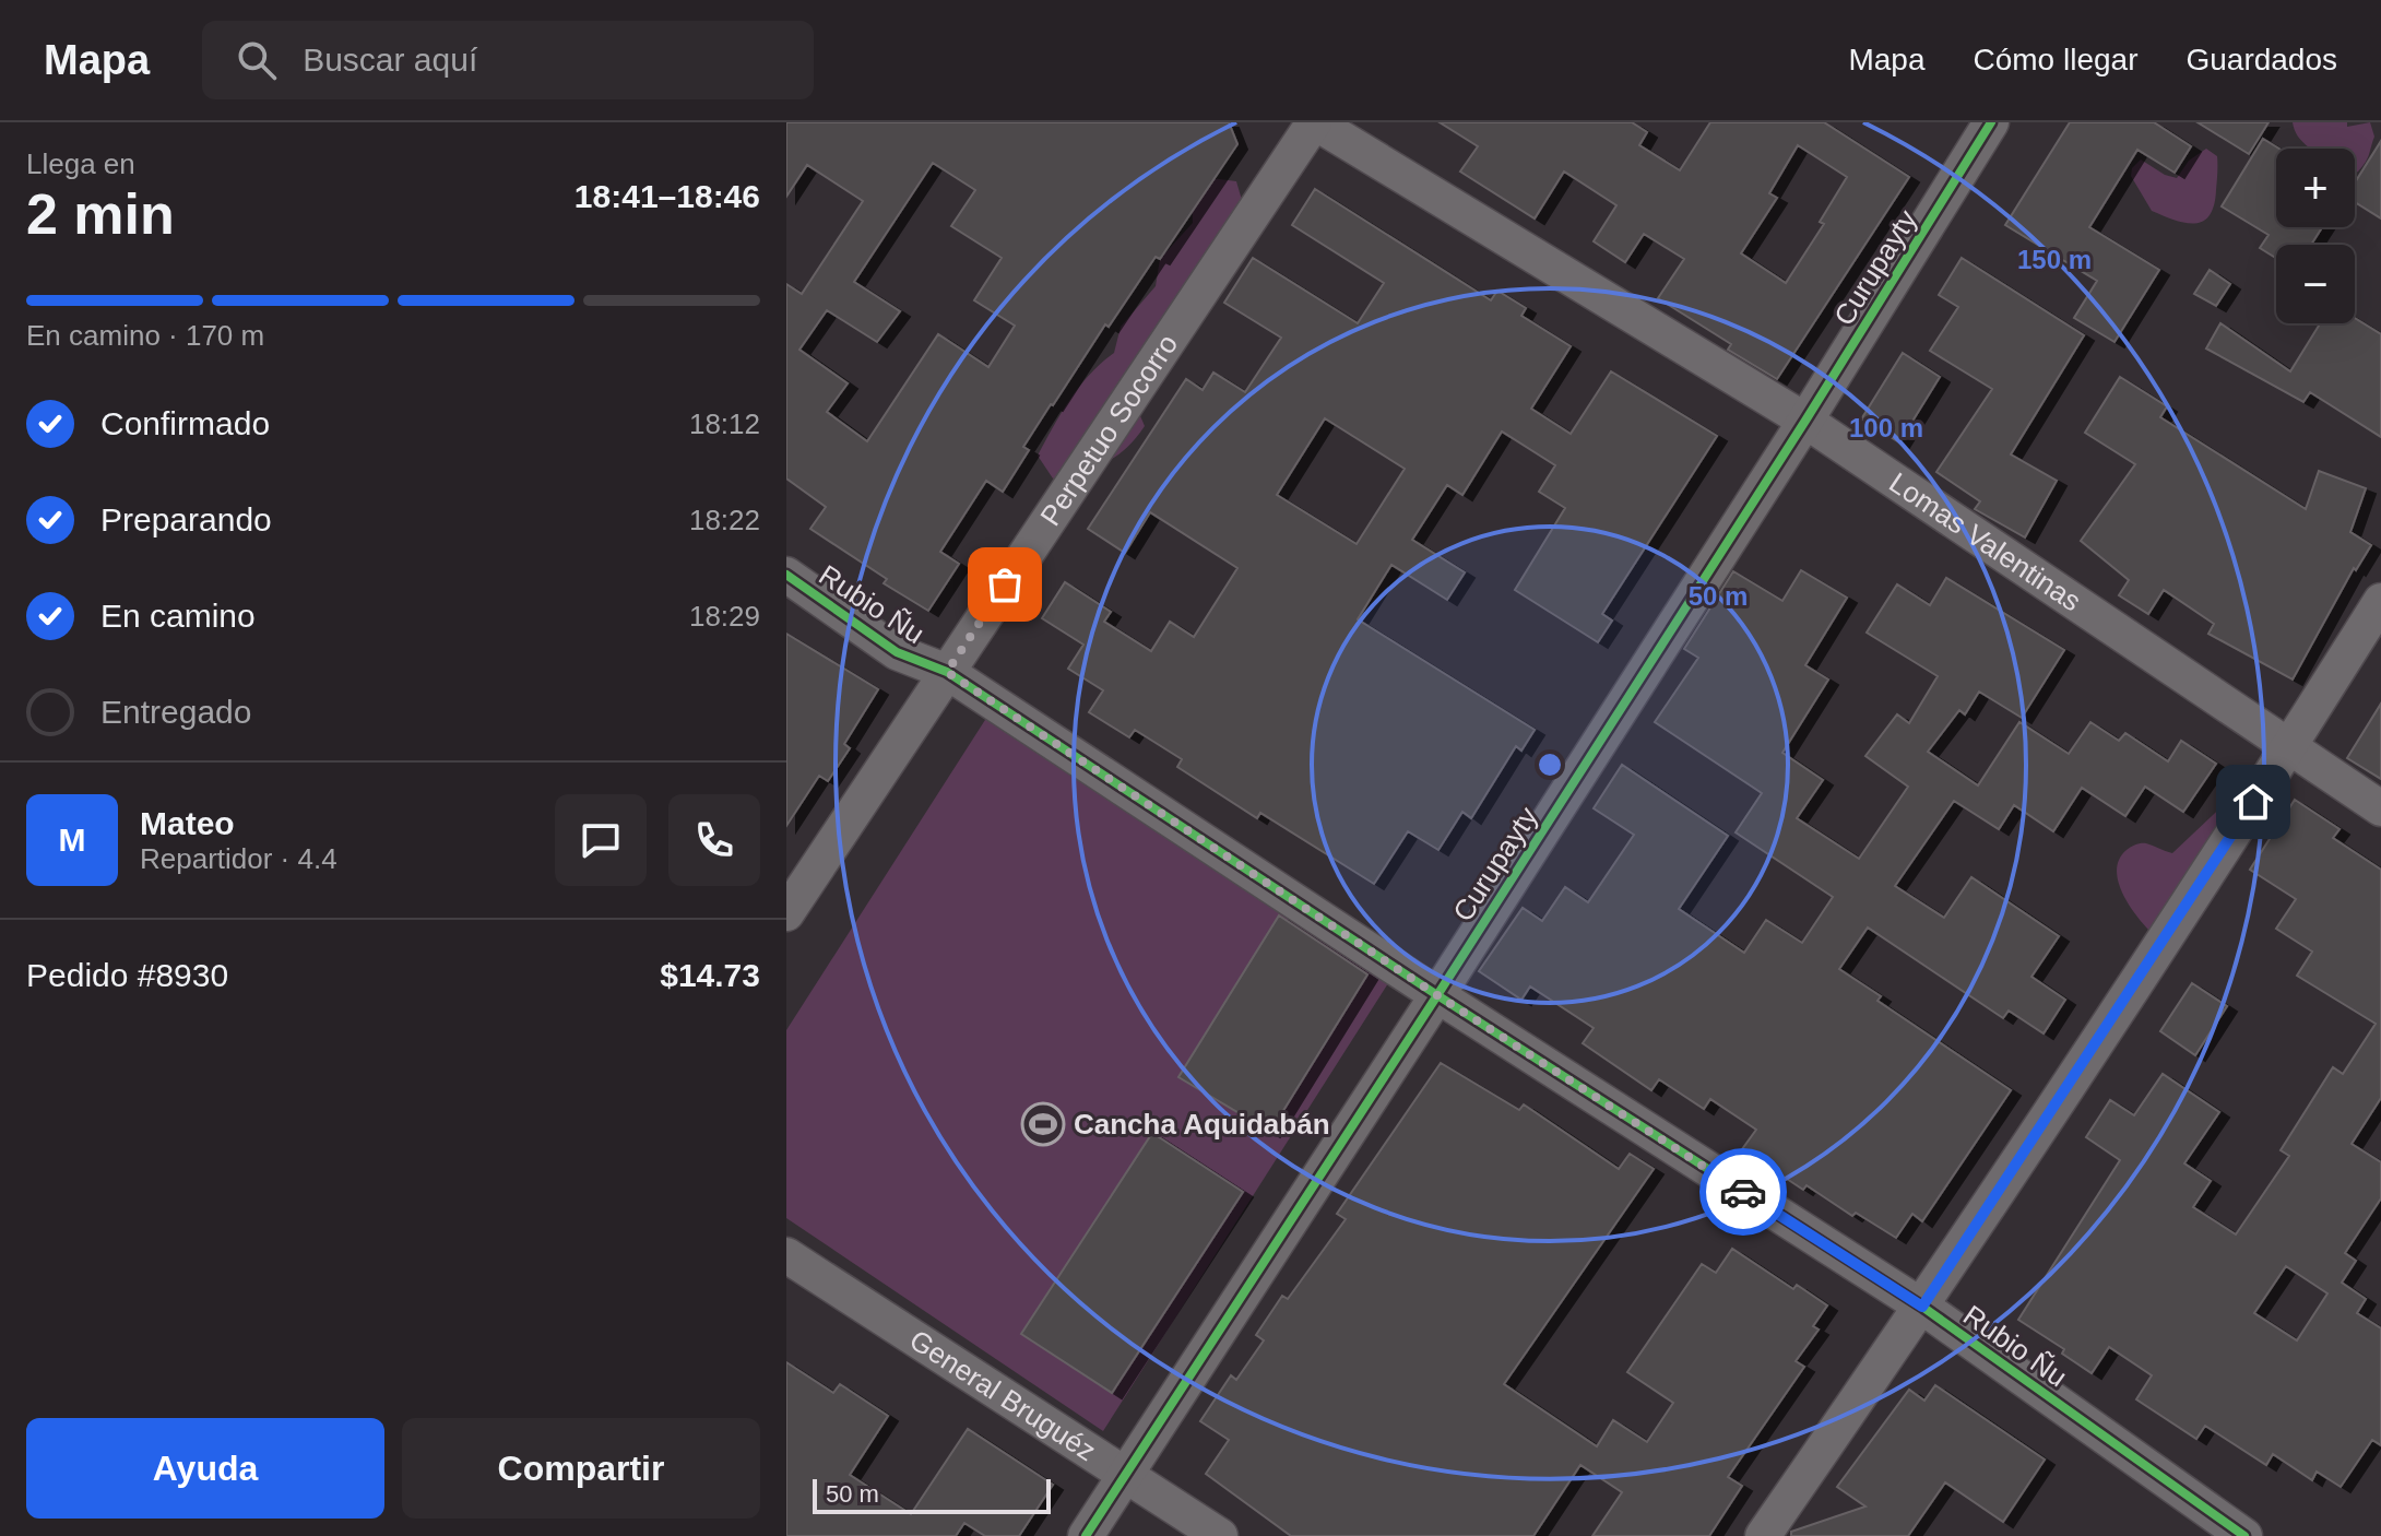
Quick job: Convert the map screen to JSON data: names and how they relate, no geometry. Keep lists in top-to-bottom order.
{
  "streets": {
    "street": [
      "Curupayty",
      "Perpetuo Socorro",
      "Lomas Valentinas",
      "Rubio Ñu",
      "General Bruguéz"
    ]
  },
  "crossings": [
    ["Curupayty", "Lomas Valentinas"],
    ["Curupayty", "Rubio Ñu"],
    ["Curupayty", "General Bruguéz"],
    ["Perpetuo Socorro", "Lomas Valentinas"],
    ["Perpetuo Socorro", "Rubio Ñu"]
  ],
  "places": {
    "sports": ["Cancha Aquidabán"]
  },
  "scale_bar": "50 m",
  "page": {
    "header": "Mapa",
    "search": "Buscar aquí",
    "nav": ["Mapa", "Cómo llegar", "Guardados"],
    "heading": ["2 min", "Llega en", "18:41–18:46"],
    "panel": [
      "Mateo",
      "Repartidor · 4.4",
      "Pedido #8930",
      "$14.73"
    ],
    "map_buttons": ["+", "−"],
    "bar": "En camino · 170 m",
    "list": [
      ["Confirmado", "18:12"],
      ["Preparando", "18:22"],
      ["En camino", "18:29"],
      "Entregado"
    ],
    "round": "M",
    "buttons": ["Ayuda", "Compartir"],
    "scale": "50 m"
  },
  "rings": ["150 m", "100 m", "50 m"]
}
